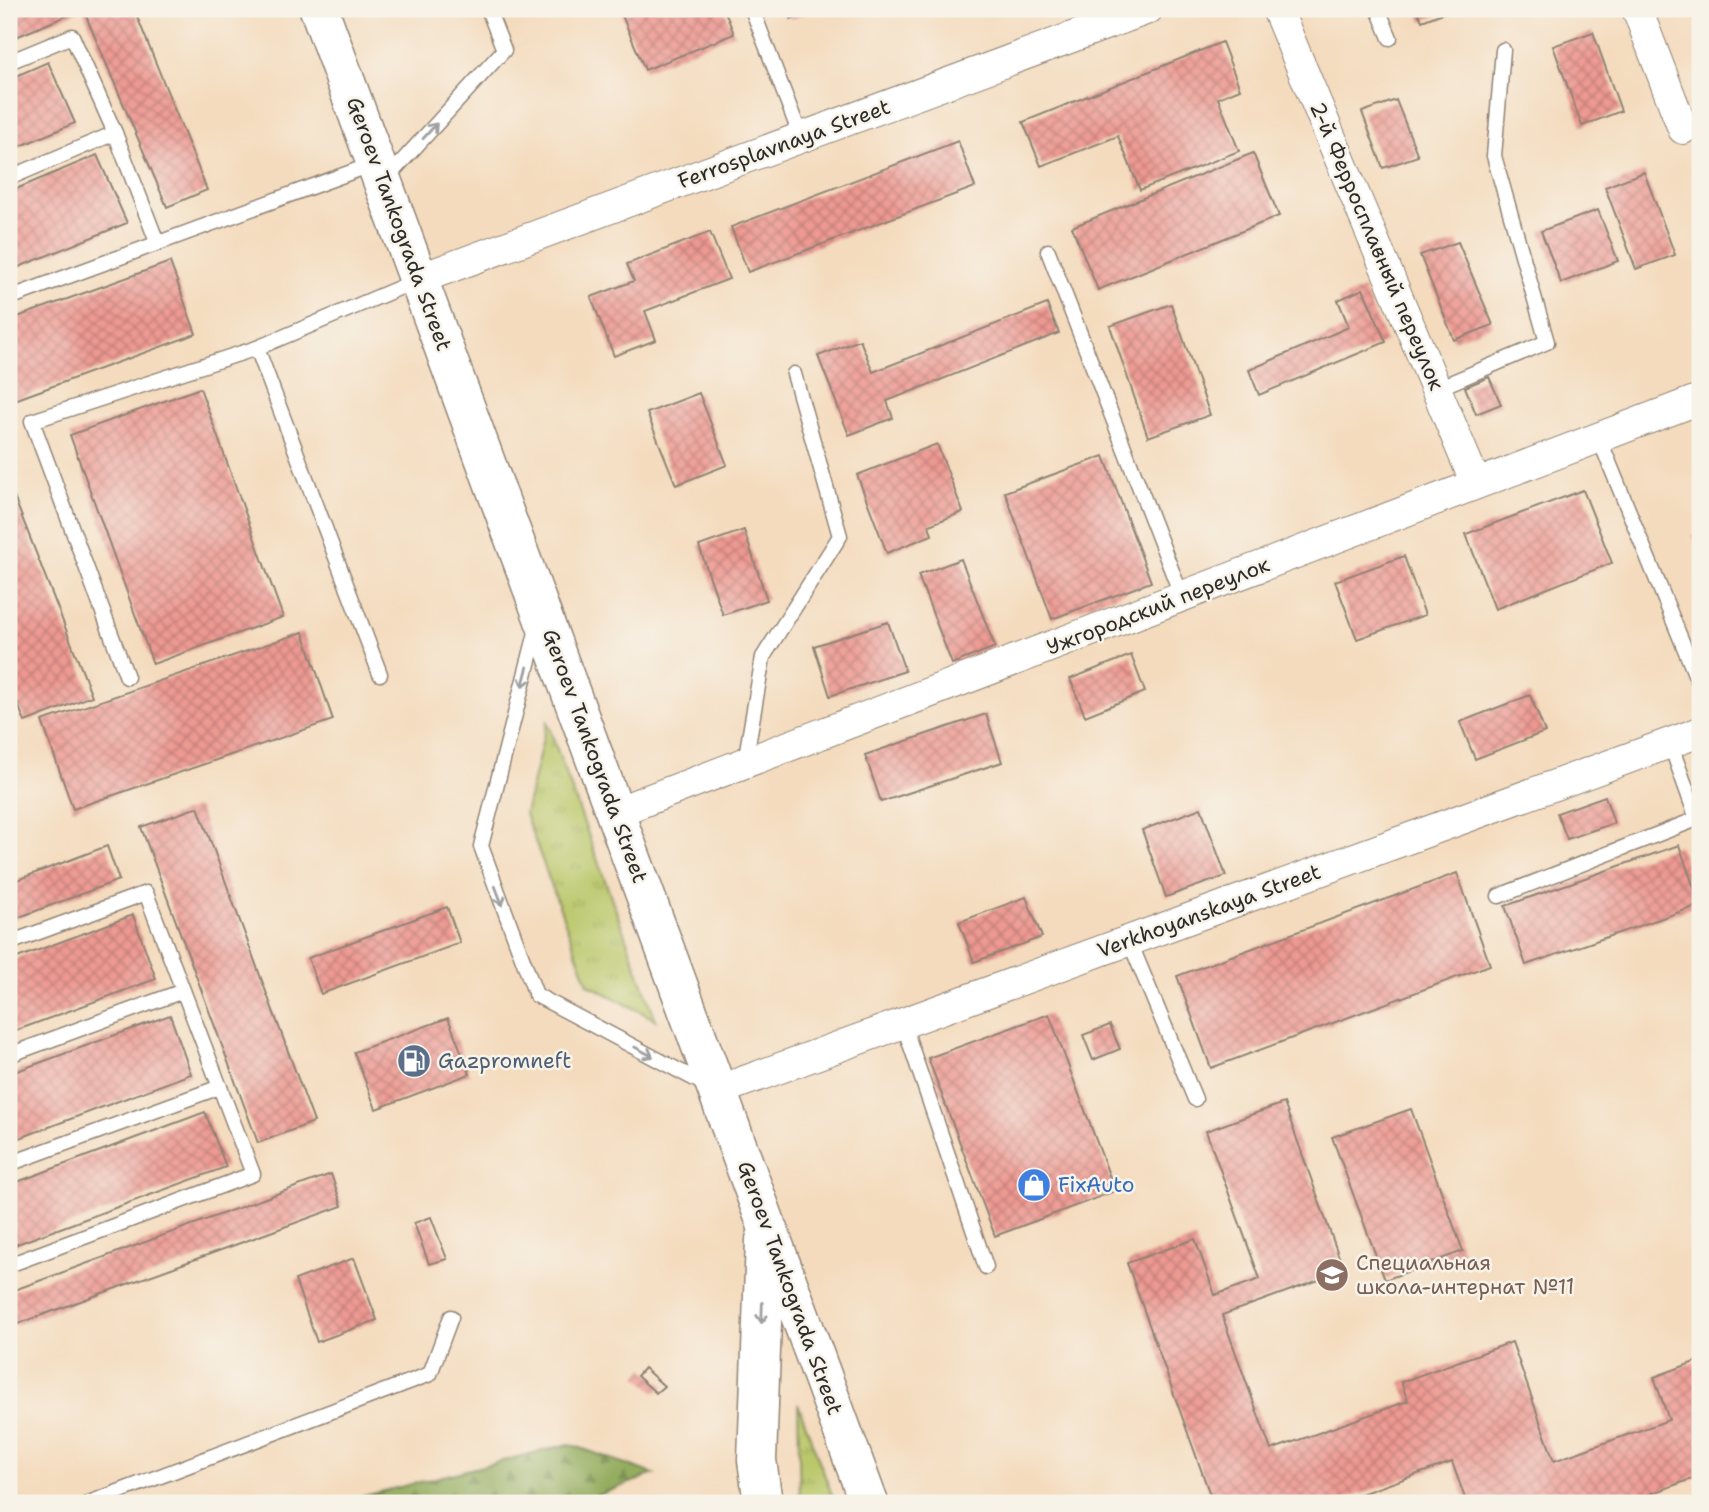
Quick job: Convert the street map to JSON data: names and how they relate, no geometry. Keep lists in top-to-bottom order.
{
  "streets": {
    "main road": ["Geroev Tankograda Street"],
    "street": [
      "Ferrosplavnaya Street",
      "2-й Ферросплавный переулок",
      "Ужгородский переулок",
      "Verkhoyanskaya Street"
    ]
  },
  "crossings": [
    ["Ferrosplavnaya Street", "Geroev Tankograda Street"],
    ["Geroev Tankograda Street", "Ужгородский переулок"],
    ["Geroev Tankograda Street", "Verkhoyanskaya Street"],
    ["2-й Ферросплавный переулок", "Ужгородский переулок"]
  ],
  "places": {
    "fuel station": ["Gazpromneft"],
    "shop": ["FixAuto"],
    "school or university": ["Специальная школа-интернат №11"]
  }
}
